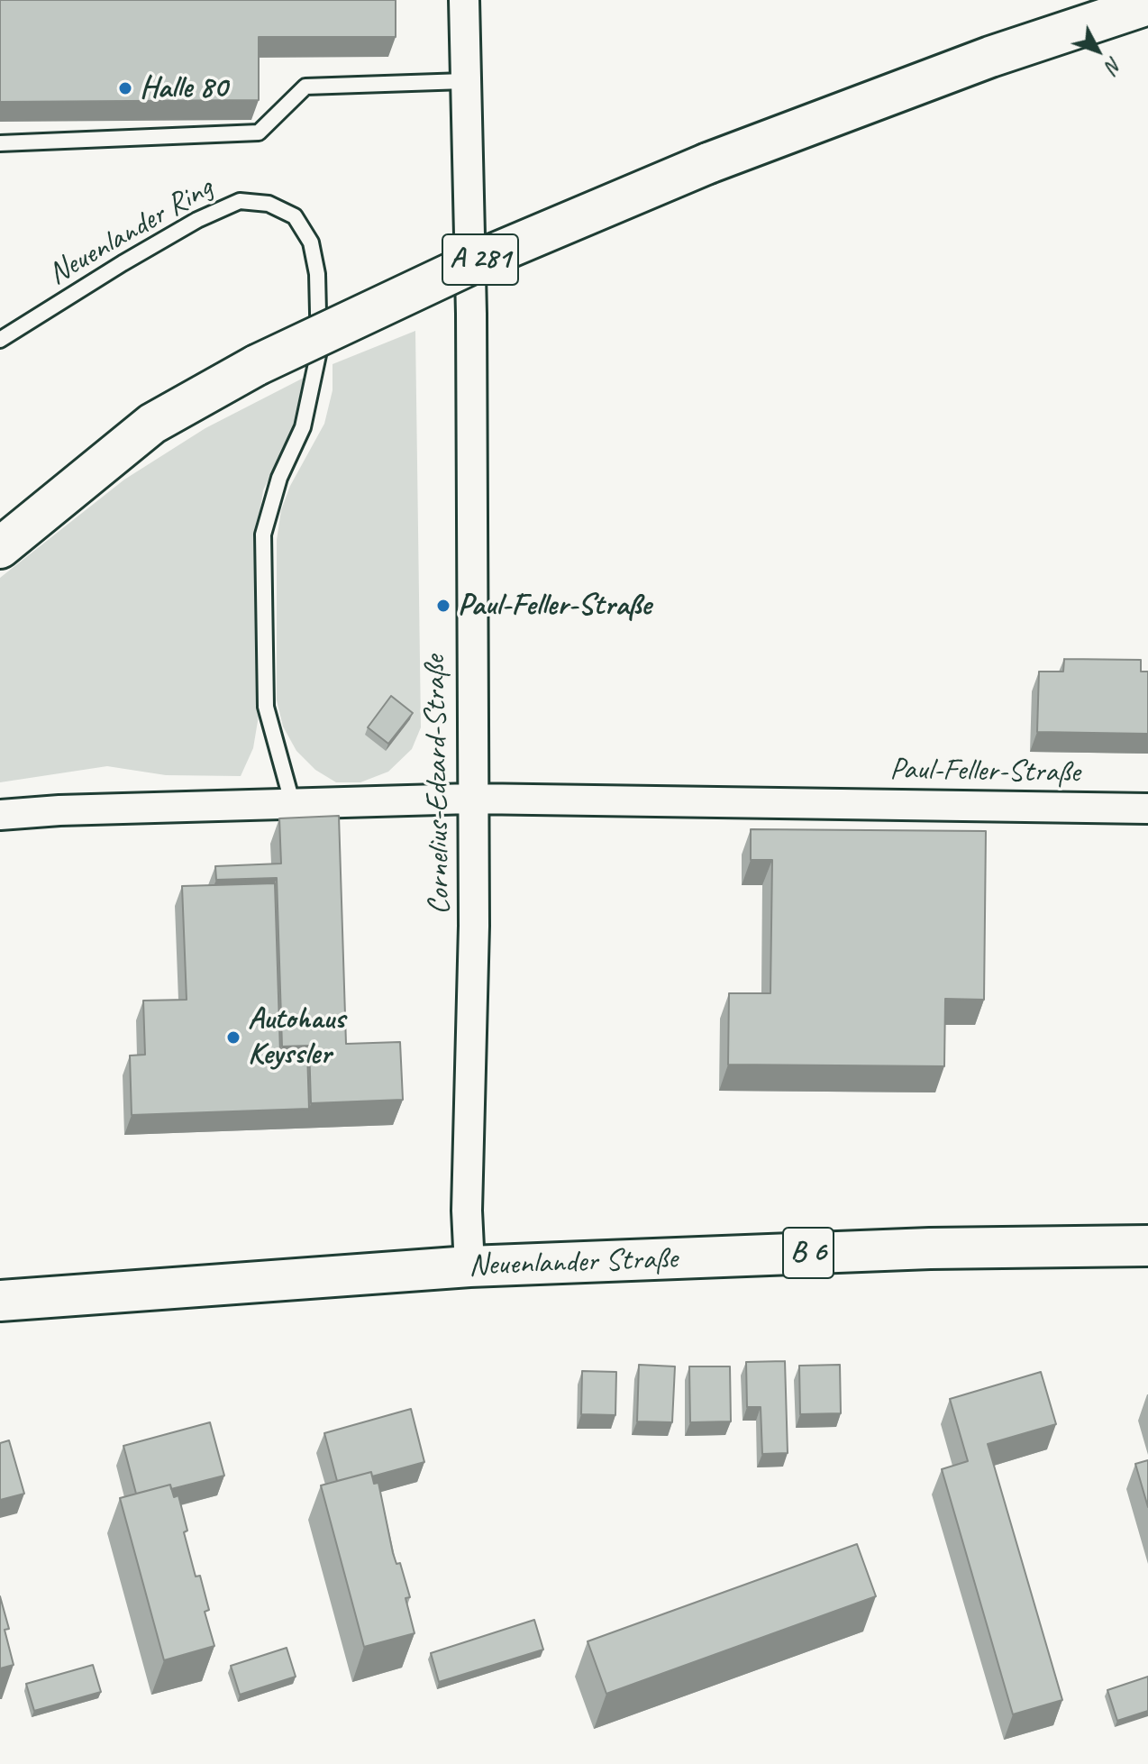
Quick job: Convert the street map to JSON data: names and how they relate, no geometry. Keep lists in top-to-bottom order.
{
  "streets": {
    "main road": ["A 281", "B 6", "Neuenlander Straße"],
    "street": ["Paul-Feller-Straße", "Cornelius-Edzard-Straße"],
    "lane": ["Neuenlander Ring"]
  },
  "crossings": [
    ["Neuenlander Ring", "Paul-Feller-Straße"],
    ["Paul-Feller-Straße", "Cornelius-Edzard-Straße"],
    ["Cornelius-Edzard-Straße", "Neuenlander Straße"]
  ],
  "places": ["Halle 80", "Paul-Feller-Straße", "Autohaus Keyssler"],
  "north": "bottom right"
}
